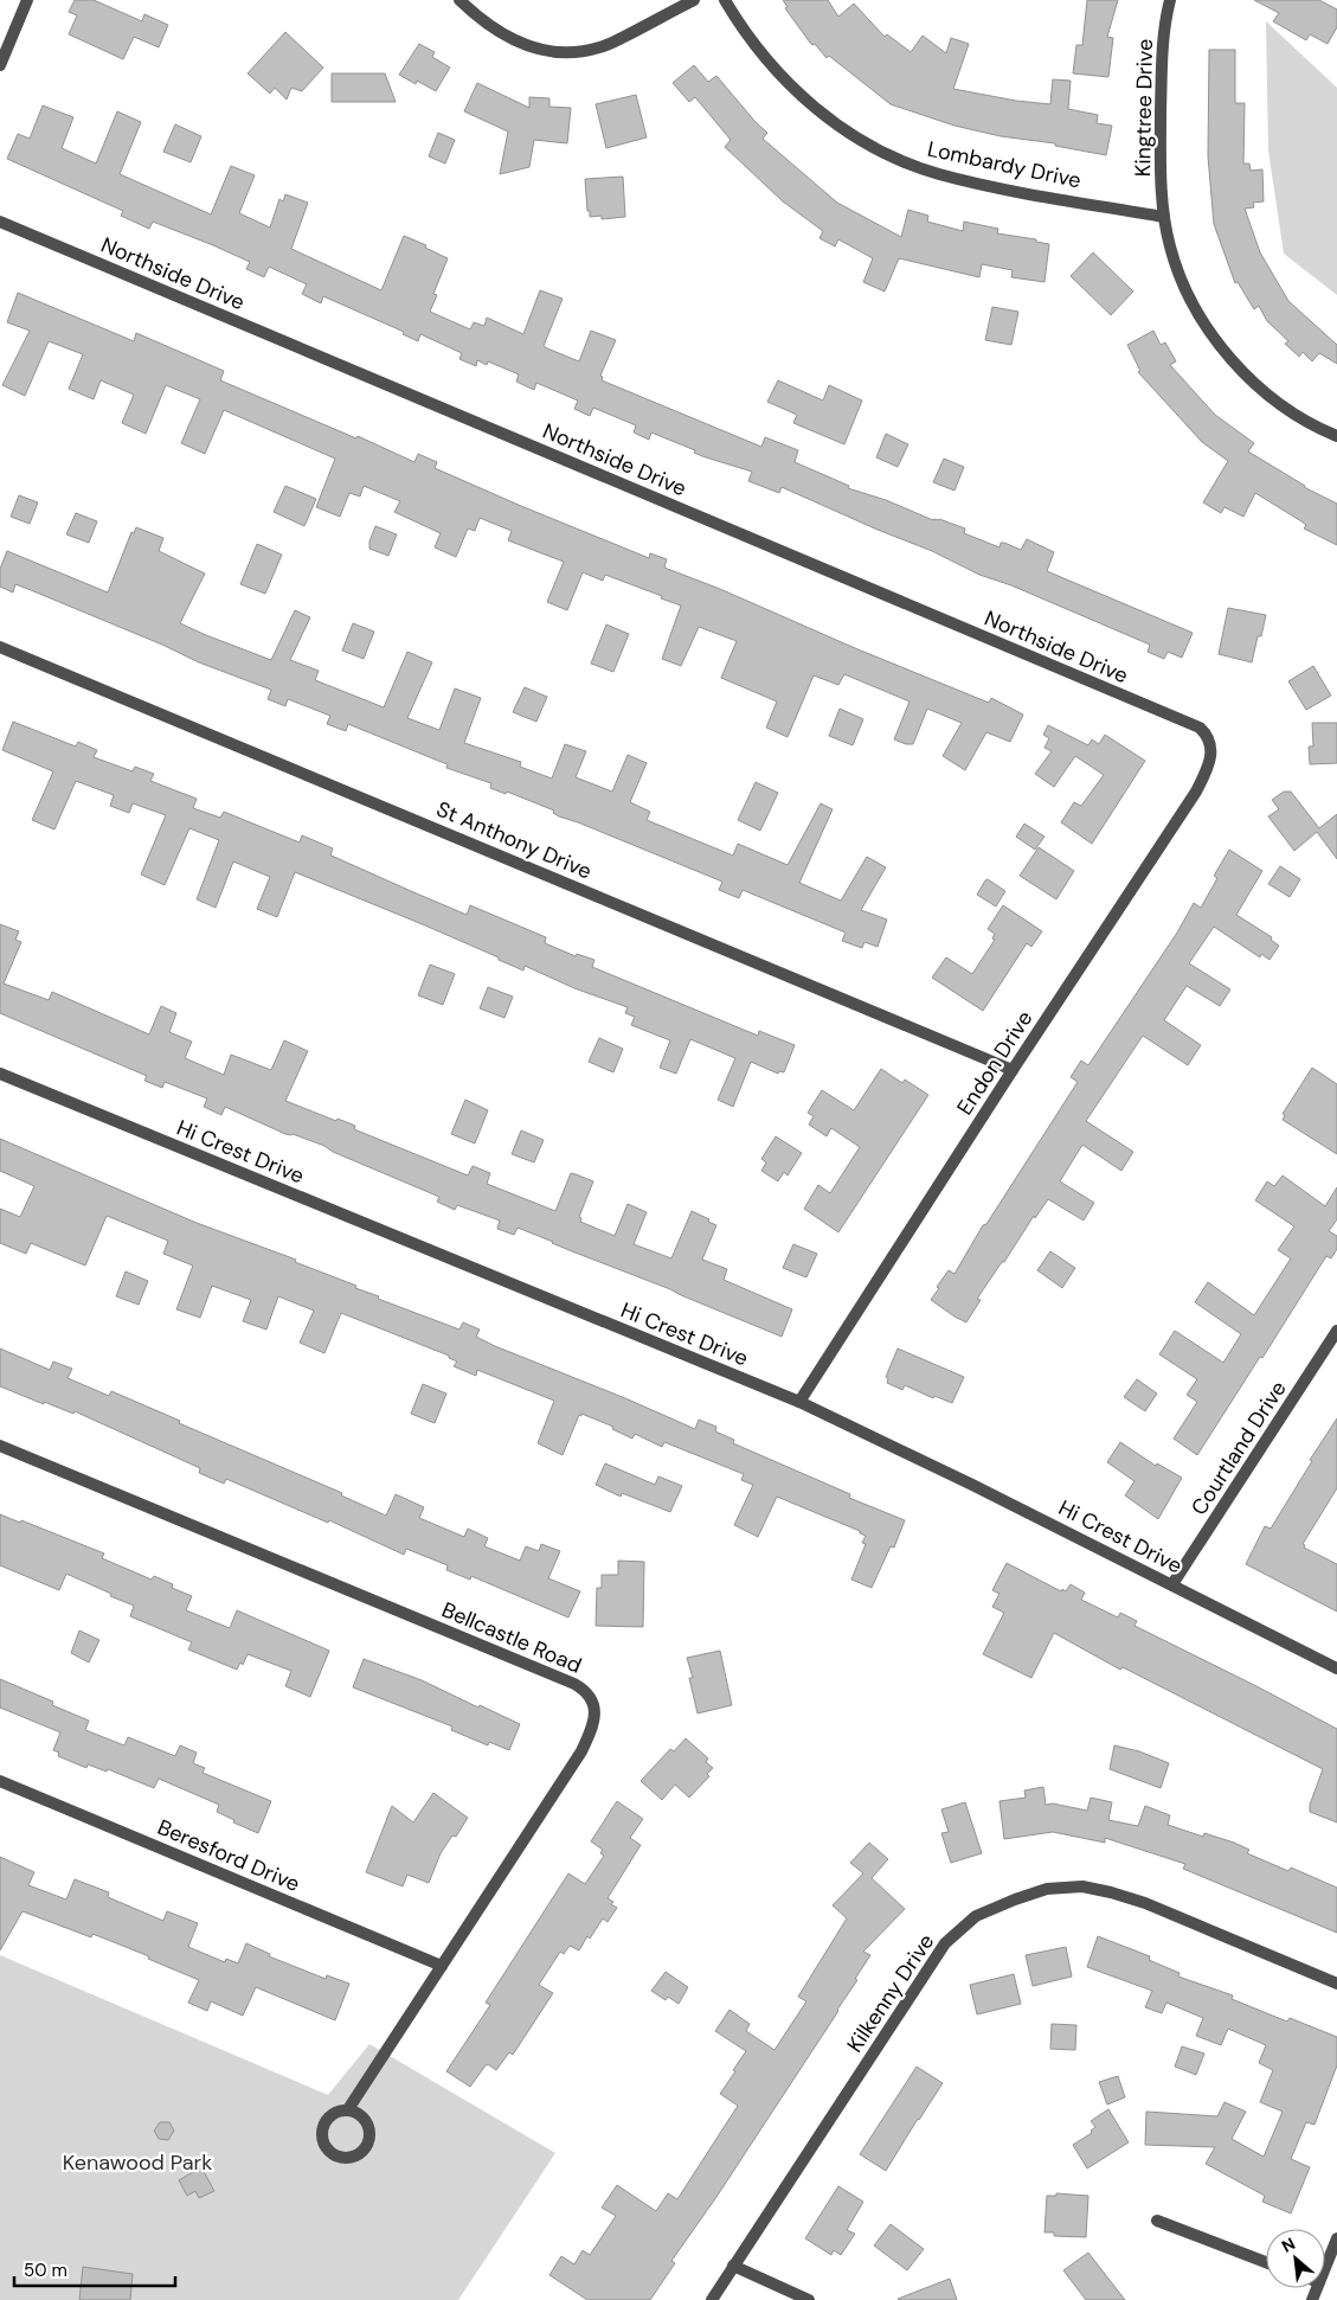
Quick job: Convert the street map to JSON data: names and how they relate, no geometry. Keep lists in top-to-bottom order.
{
  "streets": {
    "street": [
      "Kingtree Drive",
      "Lombardy Drive",
      "Northside Drive",
      "St Anthony Drive",
      "Endon Drive",
      "Hi Crest Drive",
      "Courtland Drive",
      "Bellcastle Road",
      "Beresford Drive",
      "Kilkenny Drive"
    ]
  },
  "crossings": [
    ["Kingtree Drive", "Lombardy Drive"],
    ["Northside Drive", "Endon Drive"],
    ["St Anthony Drive", "Endon Drive"],
    ["Endon Drive", "Hi Crest Drive"],
    ["Hi Crest Drive", "Courtland Drive"],
    ["Bellcastle Road", "Beresford Drive"]
  ],
  "parks": ["Kenawood Park"],
  "scale_bar": "50 m",
  "north": "top left"
}
